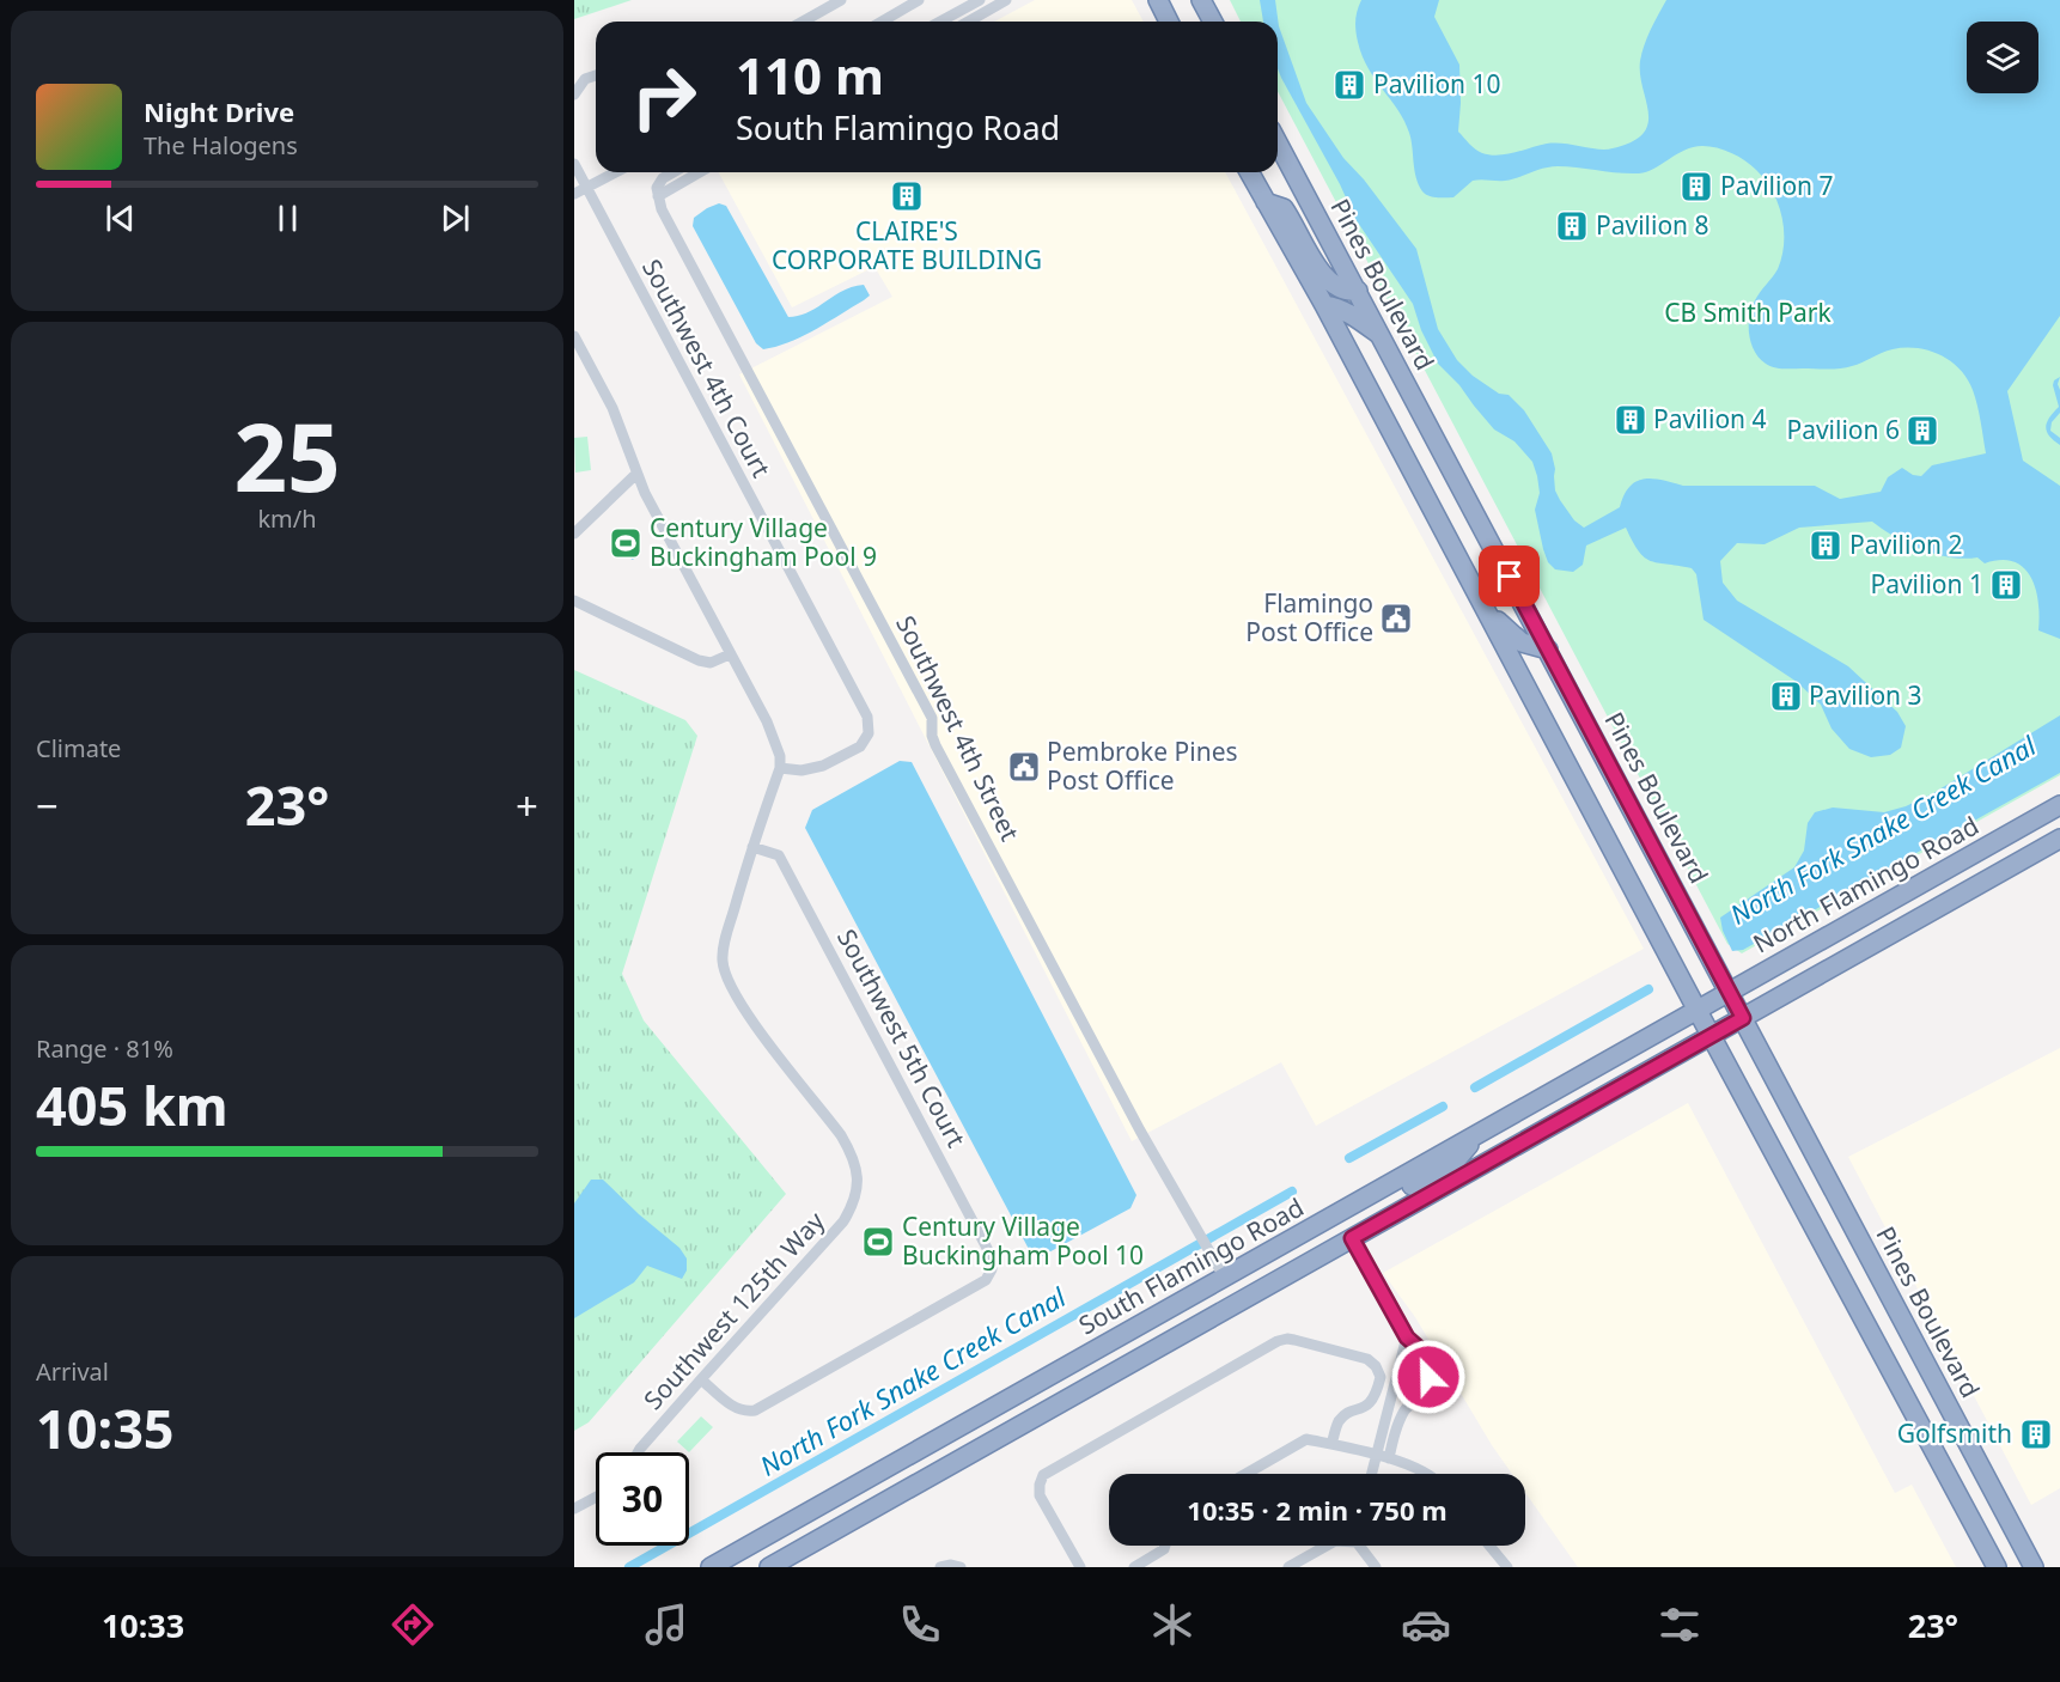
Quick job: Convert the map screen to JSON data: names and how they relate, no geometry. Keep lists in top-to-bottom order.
{
  "streets": {
    "highway": ["Pines Boulevard", "North Flamingo Road", "South Flamingo Road"],
    "street": [
      "Southwest 4th Court",
      "Southwest 4th Street",
      "Southwest 5th Court",
      "Southwest 125th Way"
    ]
  },
  "crossings": [
    ["Pines Boulevard", "North Flamingo Road"],
    ["Southwest 4th Street", "South Flamingo Road"],
    ["North Flamingo Road", "South Flamingo Road"],
    ["Southwest 5th Court", "Southwest 125th Way"]
  ],
  "water": ["North Fork Snake Creek Canal"],
  "parks": ["CB Smith Park"],
  "places": {
    "building": [
      "Pavilion 10",
      "Pavilion 7",
      "CLAIRE'S CORPORATE BUILDING",
      "Pavilion 8",
      "Pavilion 4",
      "Pavilion 6",
      "Pavilion 2",
      "Pavilion 1",
      "Pavilion 3",
      "Golfsmith"
    ],
    "sports": ["Century Village Buckingham Pool 9", "Century Village Buckingham Pool 10"],
    "public building": ["Flamingo Post Office", "Pembroke Pines Post Office"]
  },
  "page": {
    "turn": ["110 m", "South Flamingo Road"],
    "song": ["Night Drive", "The Halogens"],
    "tile": [
      ["25", "km/h"],
      "Climate",
      ["Range · 81%", "405 km"],
      ["Arrival", "10:35"]
    ],
    "heat": ["−", "23°", "+"],
    "limit": "30",
    "trip": "10:35 · 2 min · 750 m",
    "tabs": ["10:33", "23°"]
  }
}
